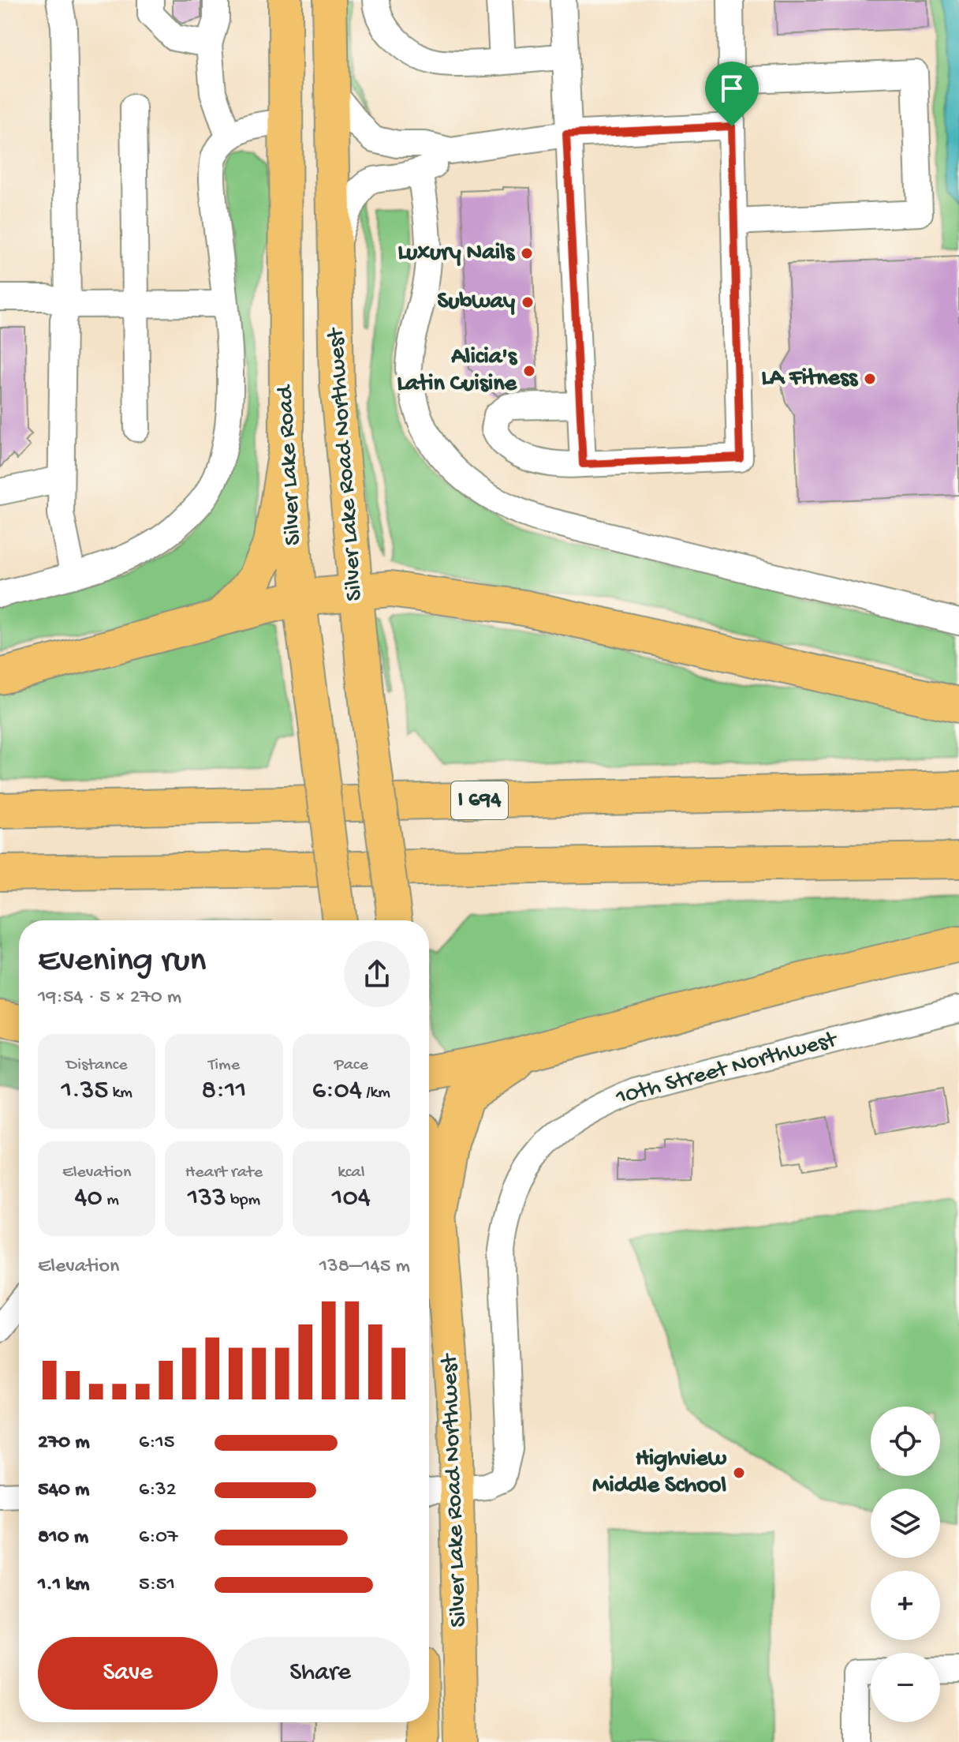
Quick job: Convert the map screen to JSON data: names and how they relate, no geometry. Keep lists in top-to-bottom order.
{
  "streets": {
    "highway": ["I 694"],
    "main road": ["Silver Lake Road Northwest", "Silver Lake Road"],
    "street": ["10th Street Northwest"]
  },
  "crossings": [
    ["Silver Lake Road Northwest", "10th Street Northwest"]
  ],
  "places": [
    "Luxury Nails",
    "Subway",
    "Alicia's Latin Cuisine",
    "LA Fitness",
    "Highview Middle School"
  ],
  "page": {
    "heading": ["Evening run", "19:54 · 5 × 270 m"],
    "stats": [
      ["Distance", "1.35 km"],
      ["Time", "8:11"],
      ["Pace", "6:04 /km"],
      ["Elevation", "40 m"],
      ["Heart rate", "133 bpm"],
      ["kcal", "104"]
    ],
    "chart": ["Elevation", "138–145 m"],
    "map_buttons": ["+", "−"],
    "list": [
      {
        "name": "270 m",
        "note": "6:15"
      },
      {
        "name": "540 m",
        "note": "6:32"
      },
      {
        "name": "810 m",
        "note": "6:07"
      },
      {
        "name": "1.1 km",
        "note": "5:51"
      }
    ],
    "buttons": ["Save", "Share"]
  }
}
